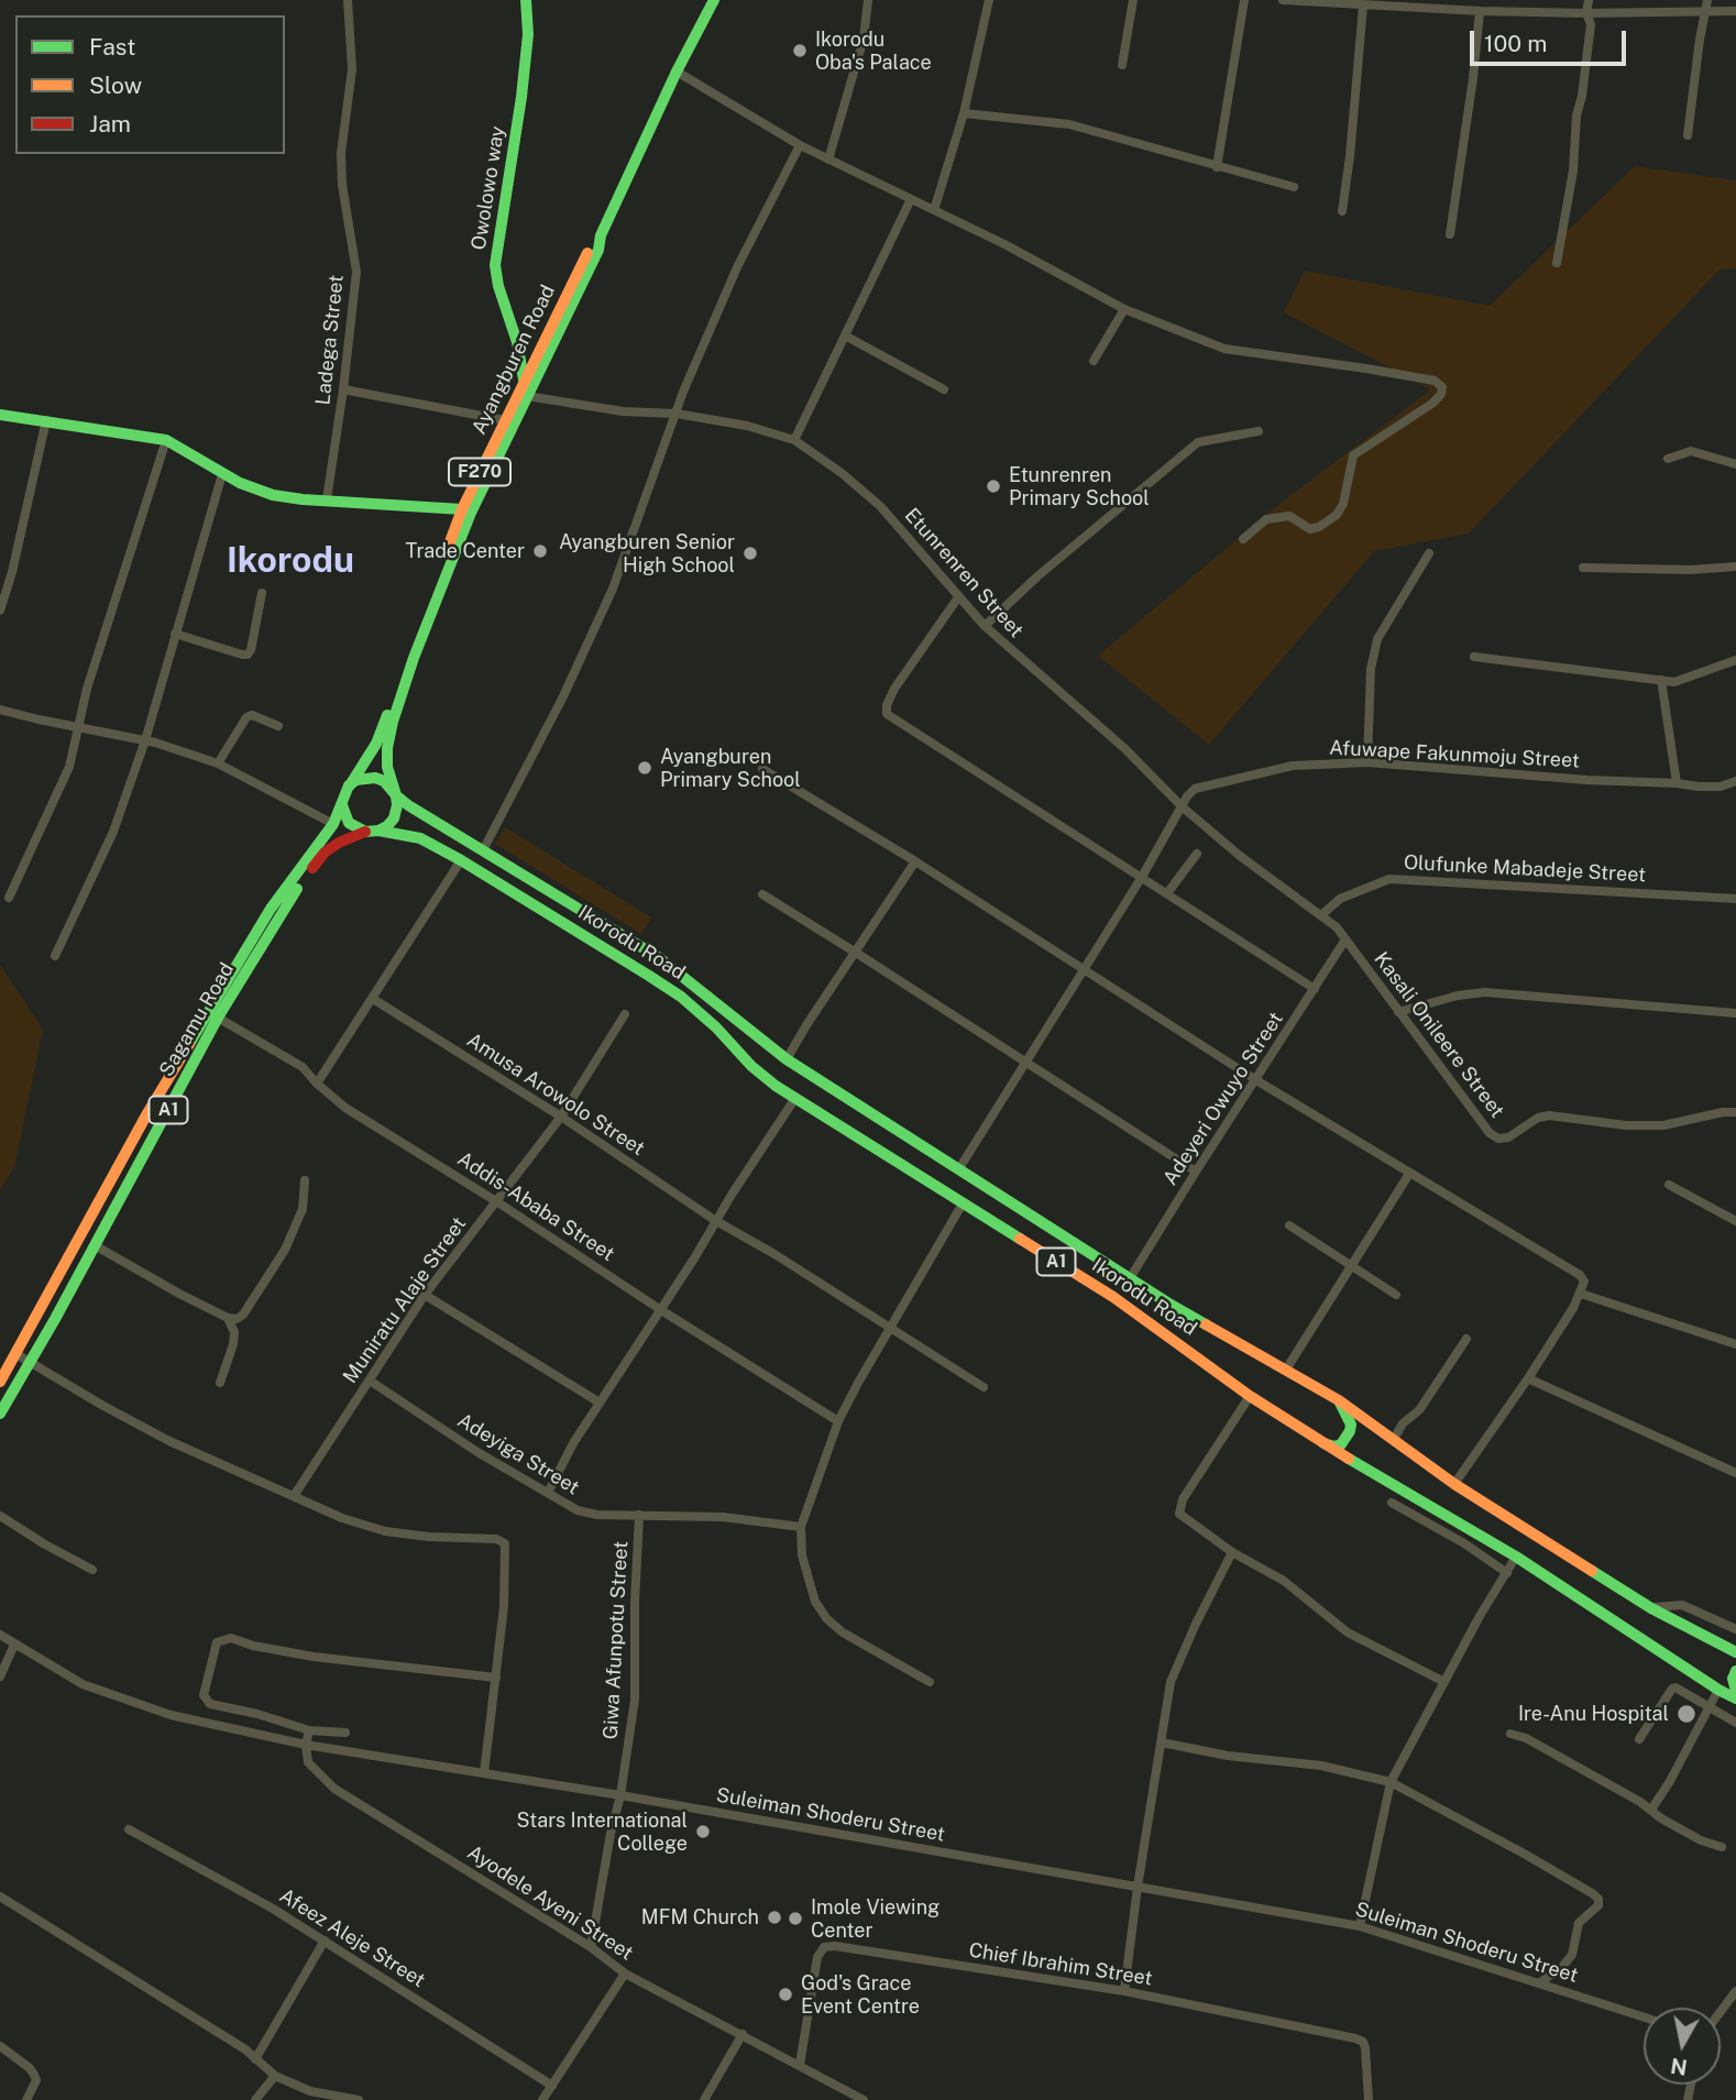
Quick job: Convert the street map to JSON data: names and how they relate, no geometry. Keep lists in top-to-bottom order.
{
  "streets": {
    "main road": [
      "Owolowo way",
      "Ayangburen Road",
      "F270",
      "Ikorodu Road",
      "Sagamu Road",
      "A1"
    ],
    "street": [
      "Ladega Street",
      "Etunrenren Street",
      "Afuwape Fakunmoju Street",
      "Olufunke Mabadeje Street",
      "Kasali Onileere Street",
      "Amusa Arowolo Street",
      "Adeyeri Owuyo Street",
      "Addis-Ababa Street",
      "Muniratu Alaje Street",
      "Adeyiga Street",
      "Giwa Afunpotu Street",
      "Suleiman Shoderu Street",
      "Ayodele Ayeni Street",
      "Afeez Aleje Street",
      "Chief Ibrahim Street"
    ]
  },
  "crossings": [
    ["Owolowo way", "Ayangburen Road"],
    ["Ayangburen Road", "F270"],
    ["Ayangburen Road", "Etunrenren Street"],
    ["F270", "Ikorodu Road"],
    ["F270", "Sagamu Road"],
    ["Etunrenren Street", "Afuwape Fakunmoju Street"],
    ["Etunrenren Street", "Olufunke Mabadeje Street"],
    ["Etunrenren Street", "Kasali Onileere Street"],
    ["Etunrenren Street", "Adeyeri Owuyo Street"],
    ["Ikorodu Road", "Sagamu Road"],
    ["Ikorodu Road", "Adeyeri Owuyo Street"],
    ["Sagamu Road", "Addis-Ababa Street"],
    ["Kasali Onileere Street", "Adeyeri Owuyo Street"],
    ["Amusa Arowolo Street", "Muniratu Alaje Street"],
    ["Addis-Ababa Street", "Muniratu Alaje Street"],
    ["Muniratu Alaje Street", "Adeyiga Street"],
    ["Adeyiga Street", "Giwa Afunpotu Street"],
    ["Giwa Afunpotu Street", "Suleiman Shoderu Street"],
    ["Giwa Afunpotu Street", "Ayodele Ayeni Street"],
    ["Suleiman Shoderu Street", "Ayodele Ayeni Street"],
    ["Ayodele Ayeni Street", "Chief Ibrahim Street"]
  ],
  "districts": ["Ikorodu"],
  "places": [
    "Ikorodu Oba's Palace",
    "Etunrenren Primary School",
    "Trade Center",
    "Ayangburen Senior High School",
    "Ayangburen Primary School",
    "Ire-Anu Hospital",
    "Stars International College",
    "MFM Church",
    "Imole Viewing Center",
    "God's Grace Event Centre"
  ],
  "legend": ["Fast", "Slow", "Jam"],
  "scale_bar": "100 m",
  "north": "bottom"
}
